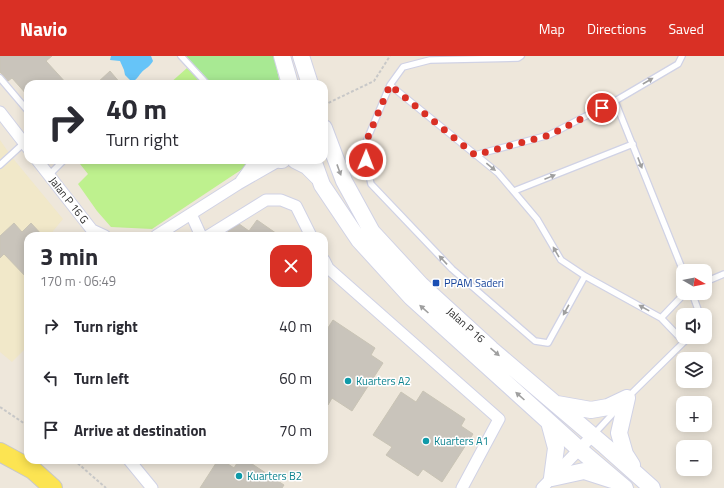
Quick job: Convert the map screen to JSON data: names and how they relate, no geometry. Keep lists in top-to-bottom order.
{
  "streets": {
    "street": ["Jalan P 16 G", "Jalan P 16"]
  },
  "places": {
    "transit": ["PPAM Saderi"],
    "other": ["Kuarters A2", "Kuarters A1", "Kuarters B2"]
  },
  "north": "right",
  "page": {
    "header": "Navio",
    "nav": ["Map", "Directions", "Saved"],
    "turn": ["40 m", "Turn right"],
    "heading": ["3 min", "170 m · 06:49"],
    "map_buttons": ["+", "−"],
    "list": [
      {
        "name": "Turn right",
        "value": "40 m"
      },
      {
        "name": "Turn left",
        "value": "60 m"
      },
      {
        "name": "Arrive at destination",
        "value": "70 m"
      }
    ]
  }
}
